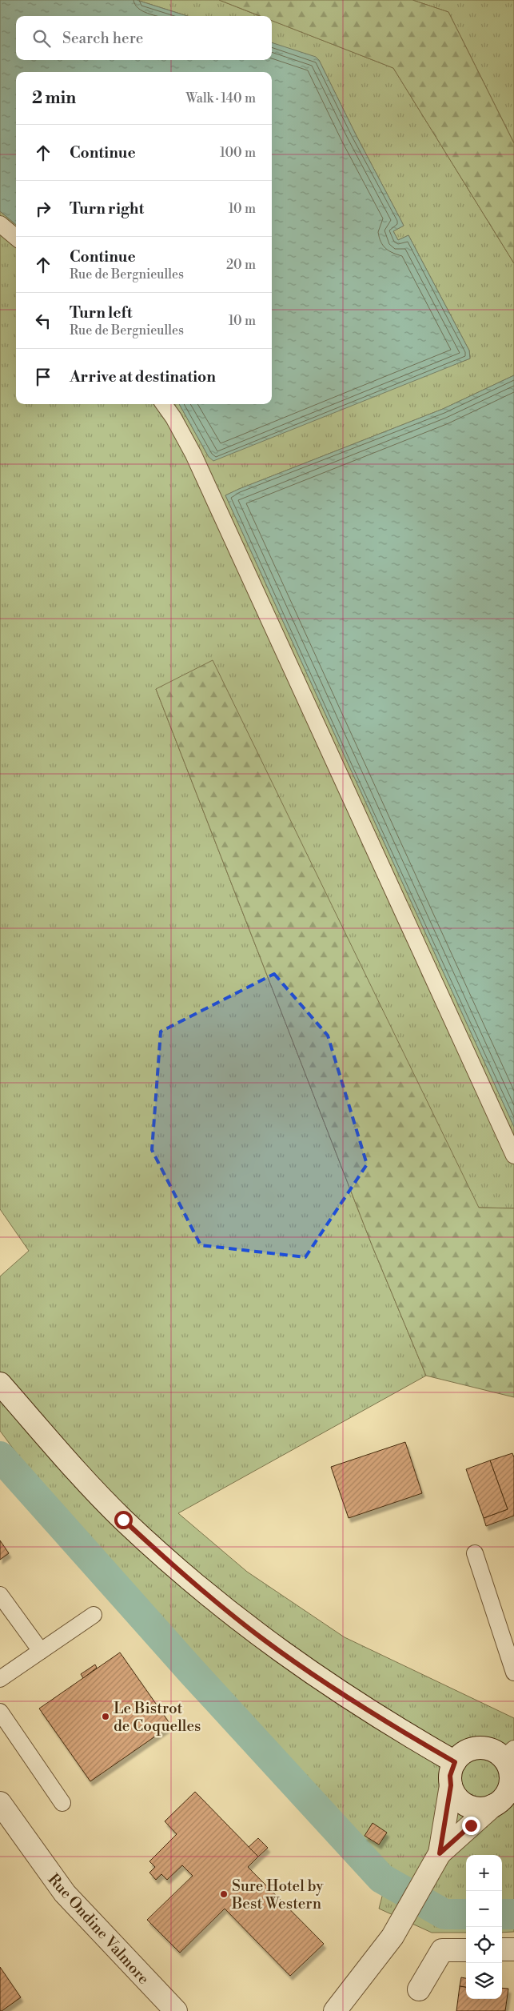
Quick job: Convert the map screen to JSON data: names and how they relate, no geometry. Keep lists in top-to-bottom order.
{
  "streets": {
    "main road": ["Rue Ondine Valmore"]
  },
  "places": ["Le Bistrot de Coquelles", "Sure Hotel by Best Western"],
  "page": {
    "search": "Search here",
    "heading": ["2 min", "Walk · 140 m"],
    "list": [
      ["Continue", "100 m"],
      ["Turn right", "10 m"],
      ["Continue", "Rue de Bergnieulles", "20 m"],
      ["Turn left", "Rue de Bergnieulles", "10 m"],
      "Arrive at destination"
    ],
    "map_buttons": ["+", "−"]
  }
}
